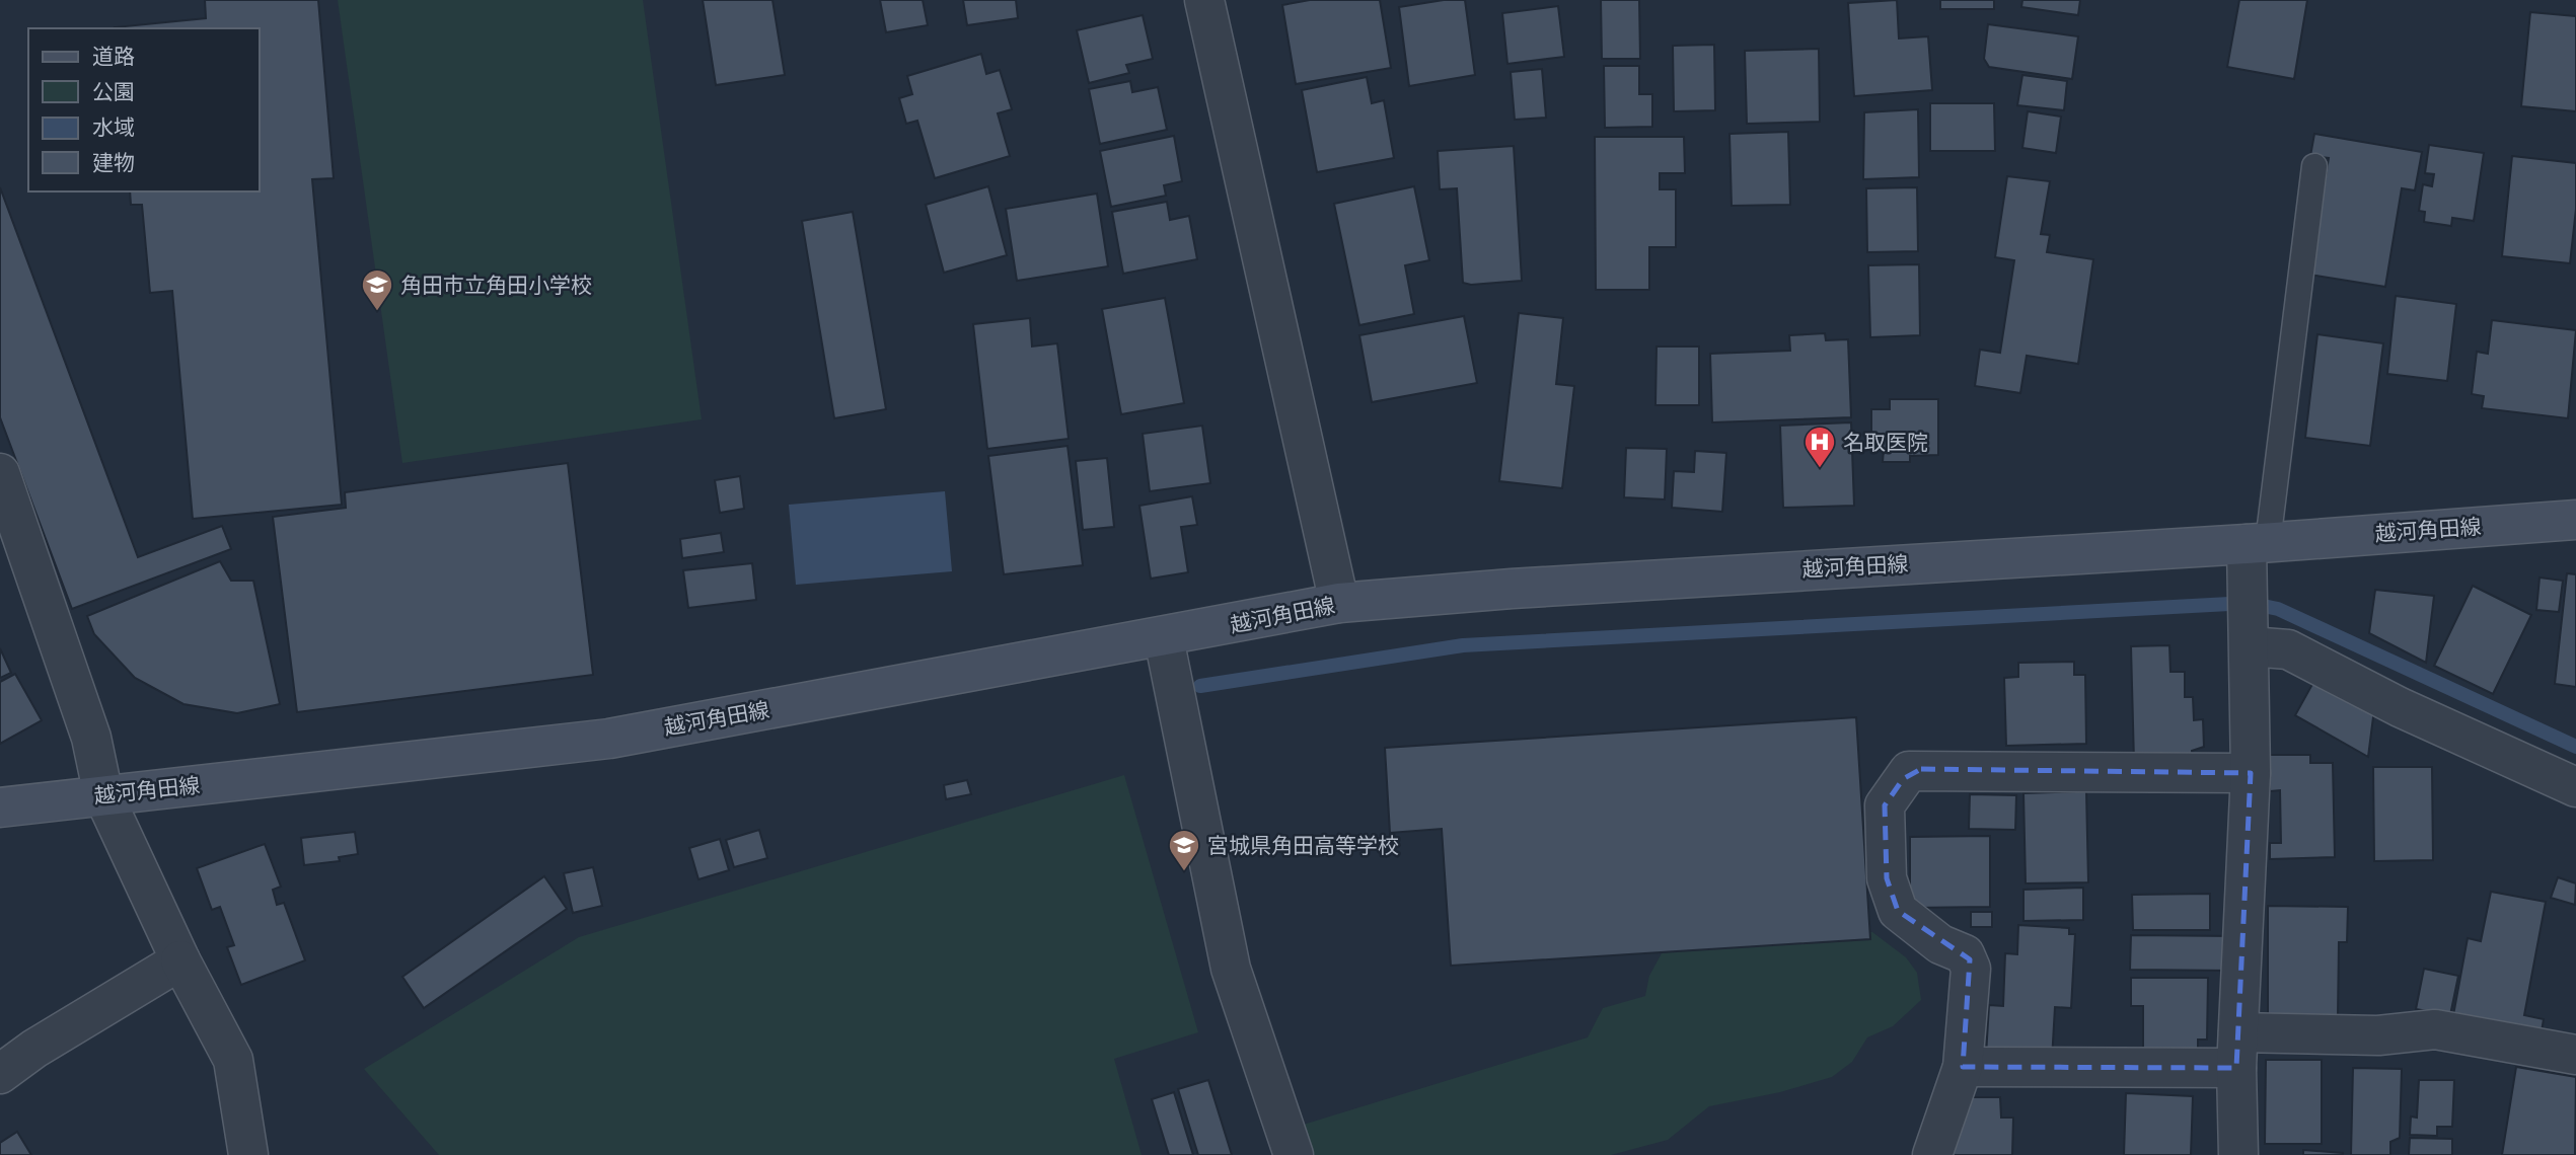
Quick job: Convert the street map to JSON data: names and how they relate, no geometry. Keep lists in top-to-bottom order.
{
  "streets": {
    "main road": ["越河角田線"]
  },
  "places": {
    "school or university": ["角田市立角田小学校", "宮城県角田高等学校"],
    "hospital": ["名取医院"]
  },
  "legend": [
    "道路",
    "公園",
    "水域",
    "建物"
  ]
}
